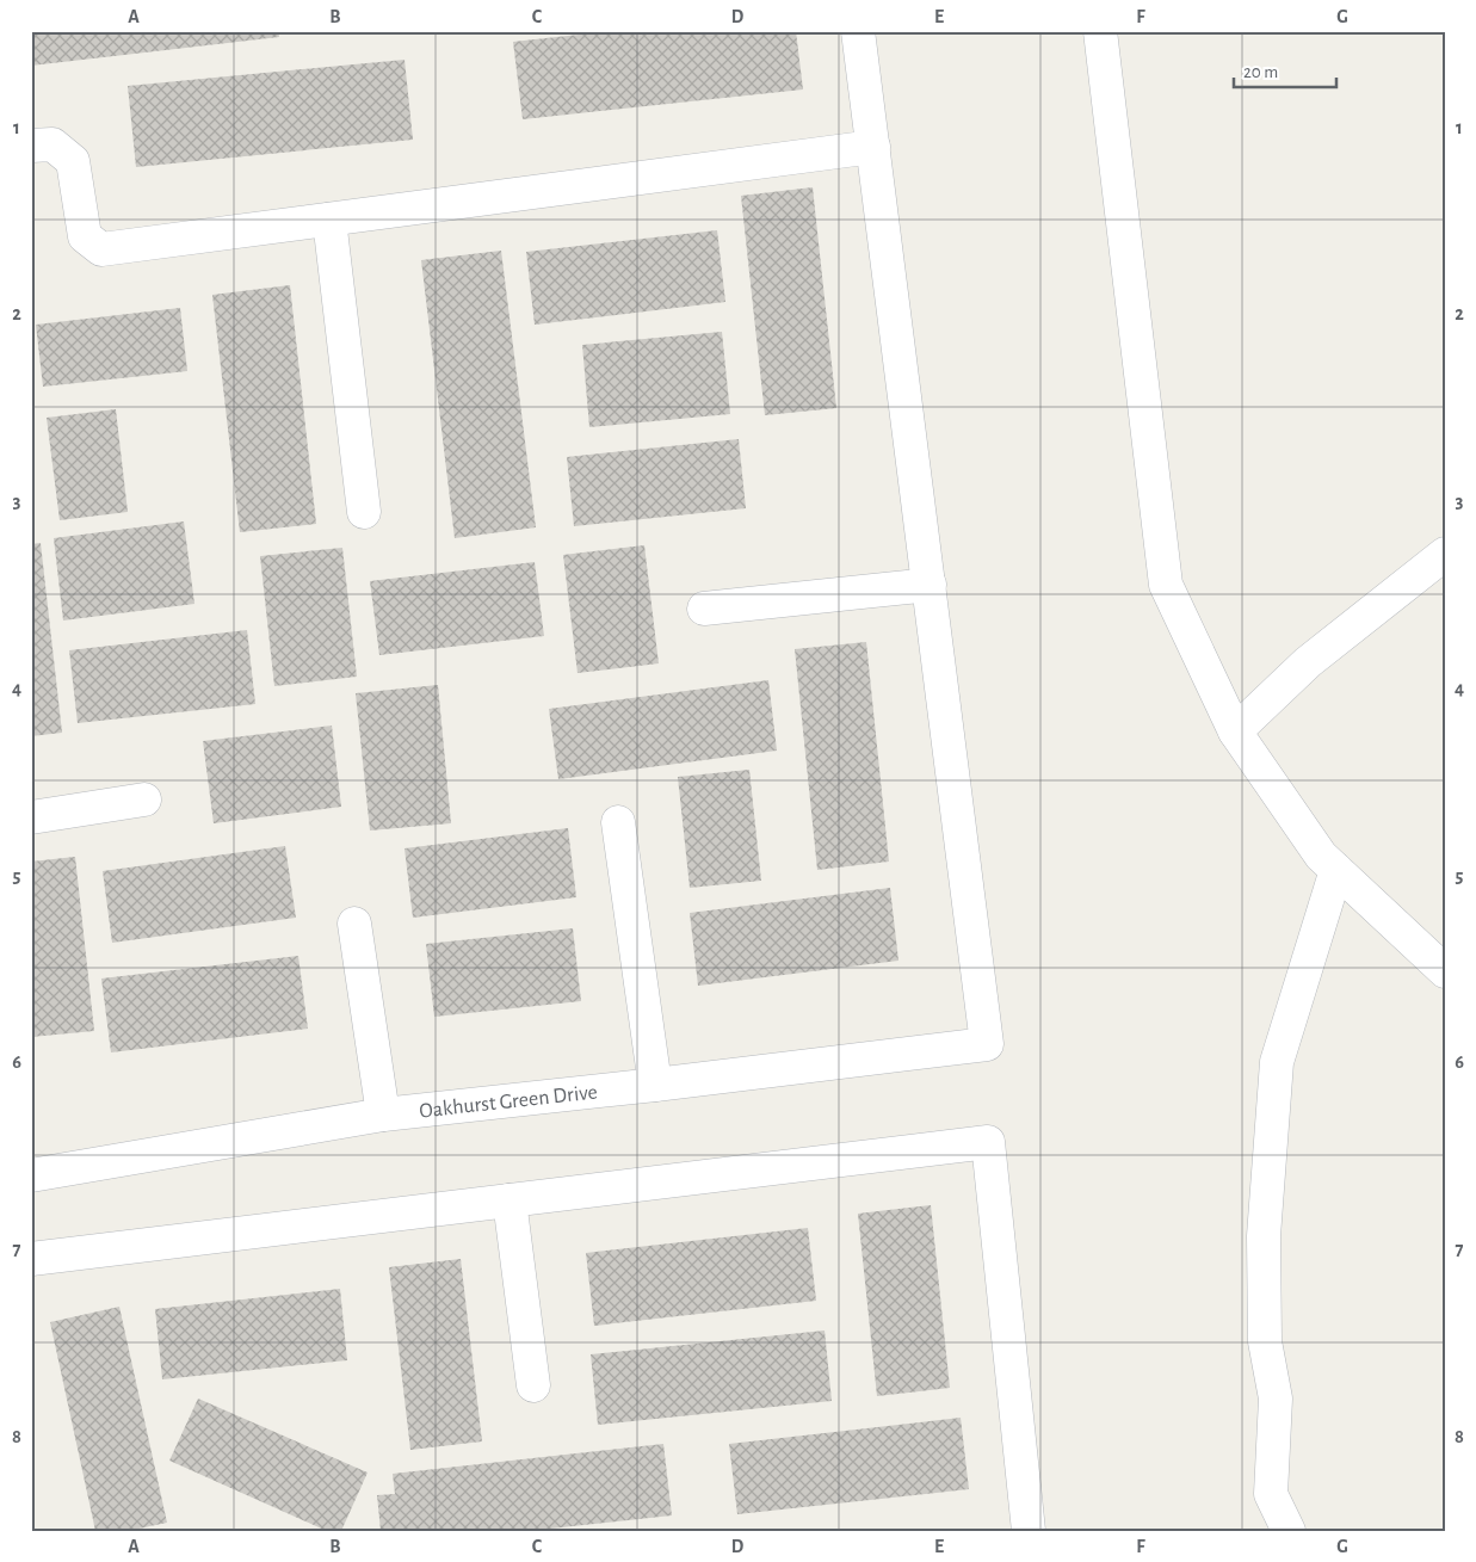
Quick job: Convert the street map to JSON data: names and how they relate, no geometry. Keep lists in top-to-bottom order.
{
  "streets": {
    "street": ["Oakhurst Green Drive"]
  },
  "scale_bar": "20 m",
  "grid": {
    "columns": [
      "A",
      "B",
      "C",
      "D",
      "E",
      "F",
      "G"
    ],
    "rows": [
      "1",
      "2",
      "3",
      "4",
      "5",
      "6",
      "7",
      "8"
    ]
  }
}
